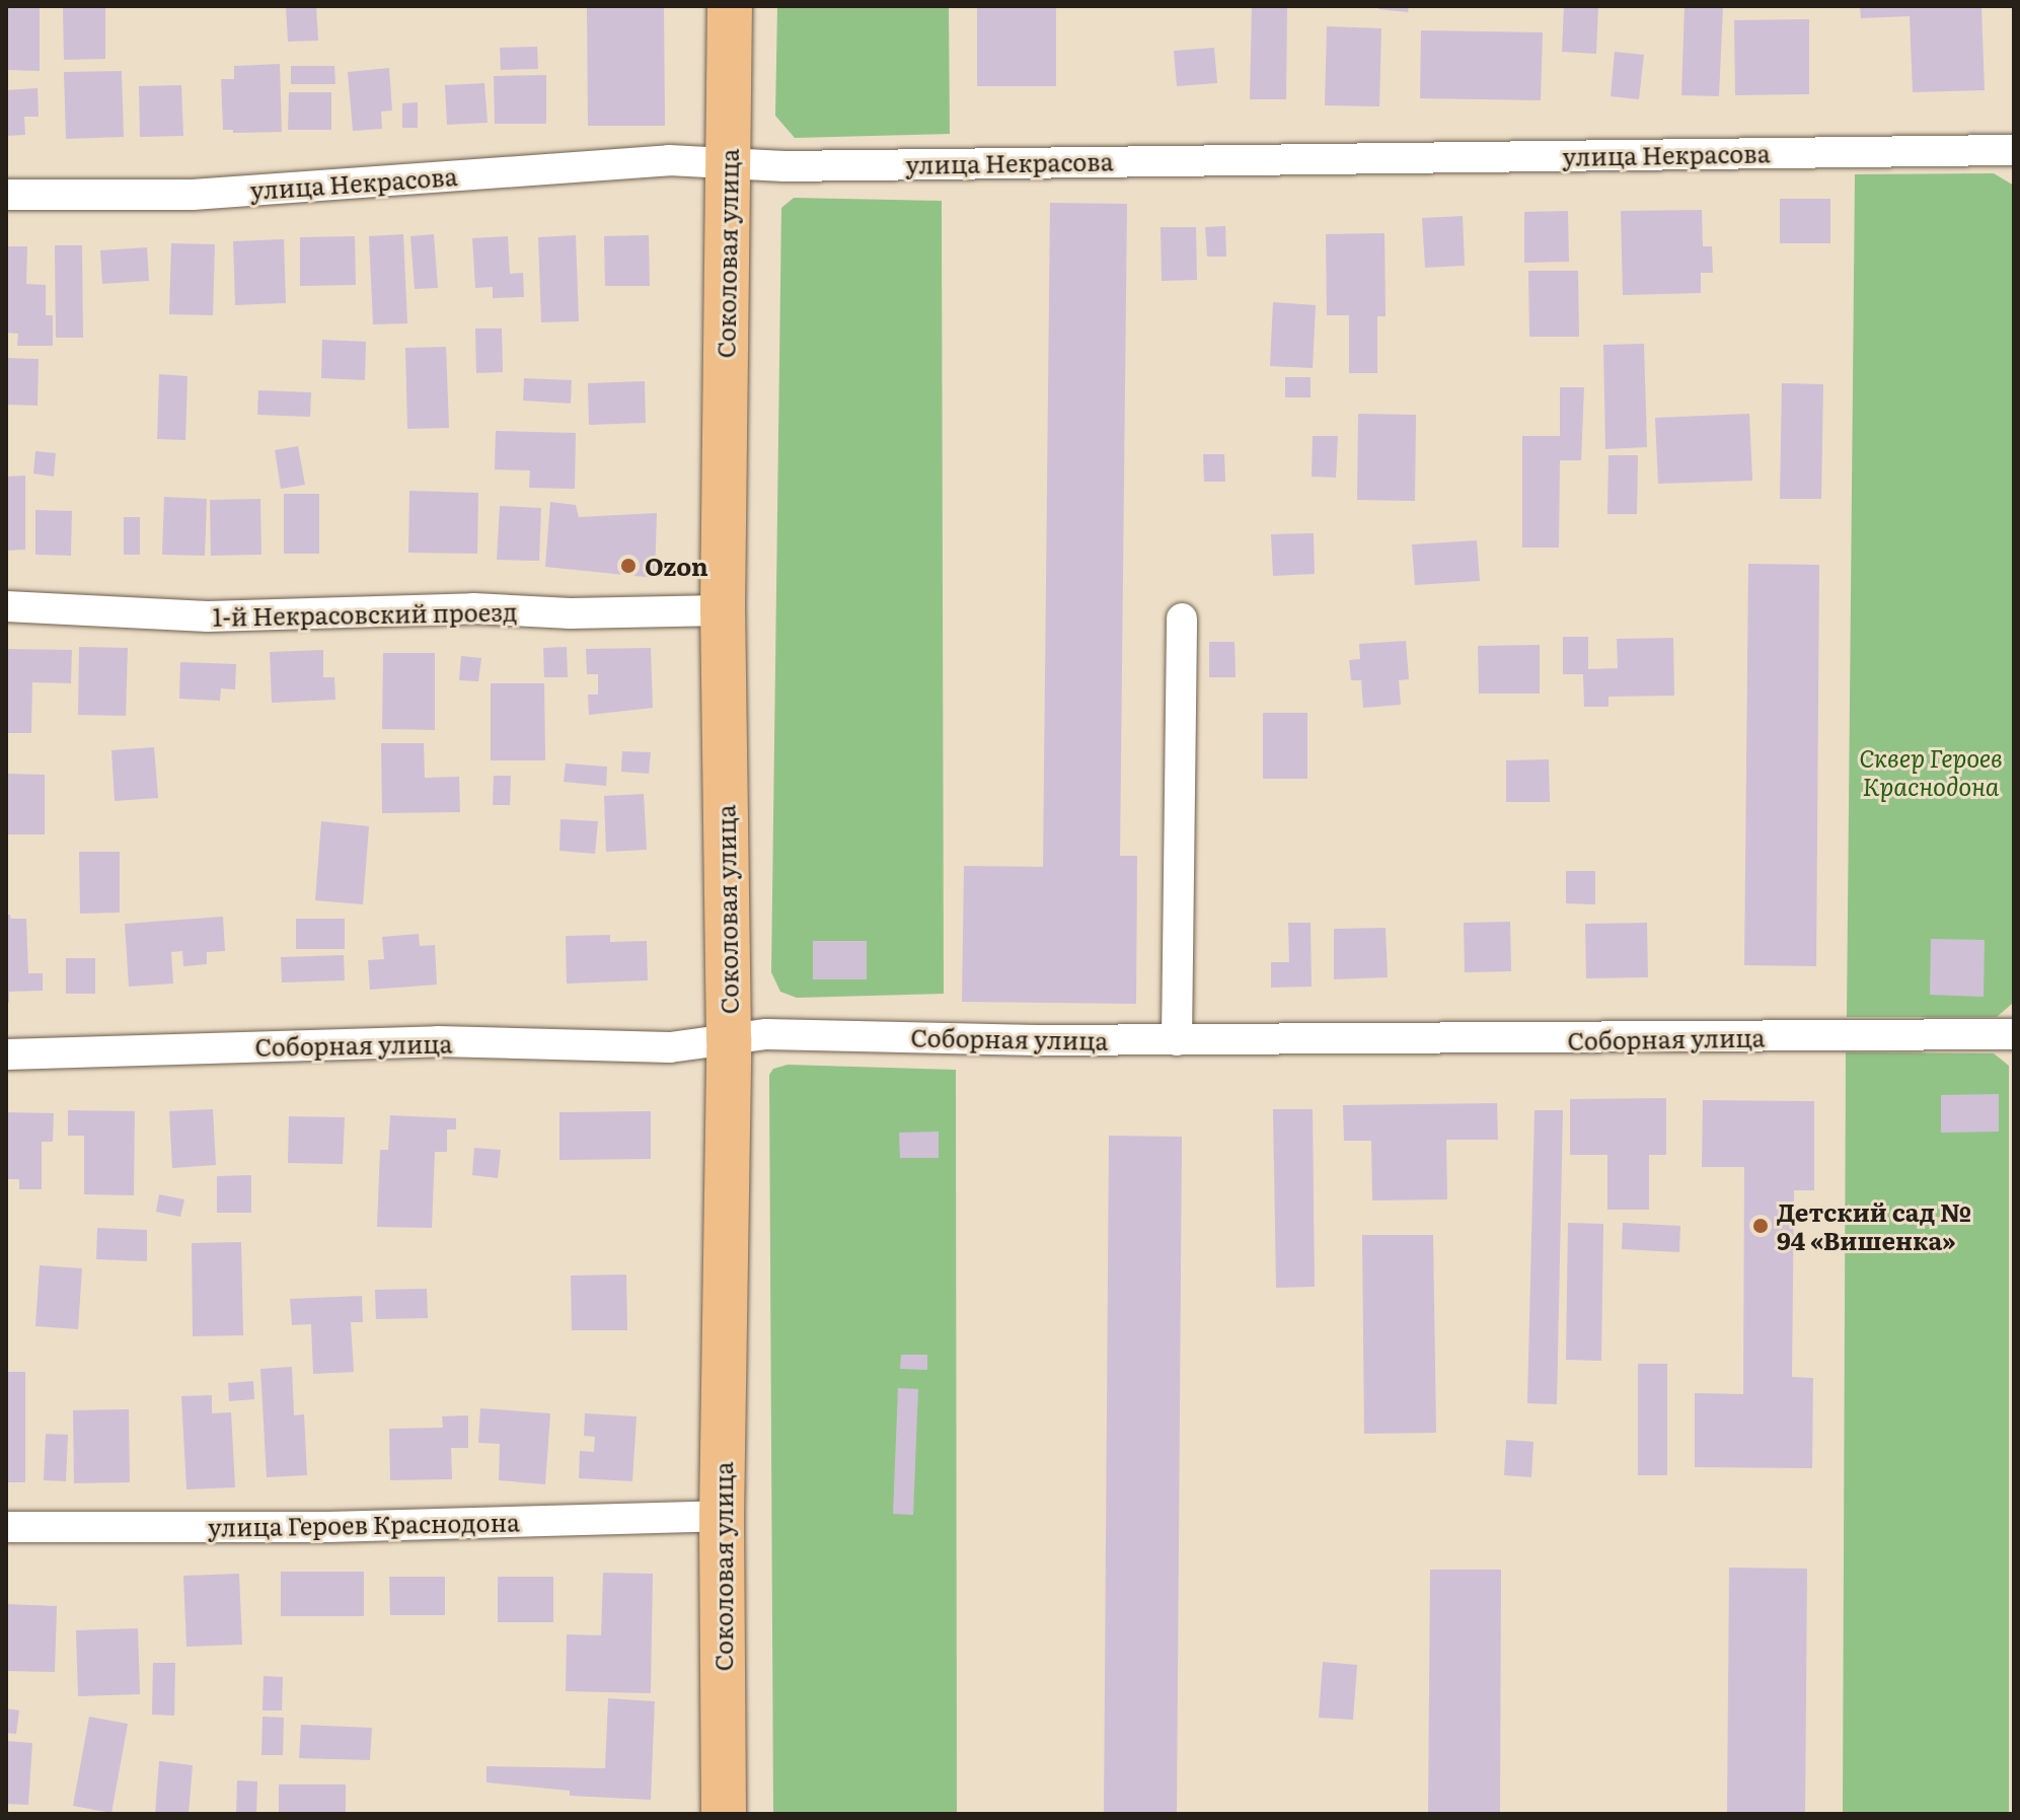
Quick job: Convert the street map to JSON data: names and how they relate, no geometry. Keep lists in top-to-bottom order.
{
  "streets": {
    "main road": ["Соколовая улица"],
    "street": [
      "улица Некрасова",
      "1-й Некрасовский проезд",
      "Соборная улица",
      "улица Героев Краснодона"
    ]
  },
  "crossings": [
    ["улица Некрасова", "Соколовая улица"],
    ["Соколовая улица", "1-й Некрасовский проезд"],
    ["Соколовая улица", "Соборная улица"],
    ["Соколовая улица", "улица Героев Краснодона"]
  ],
  "parks": ["Сквер Героев Краснодона"],
  "places": ["Ozon", "Детский сад № 94 «Вишенка»"]
}
